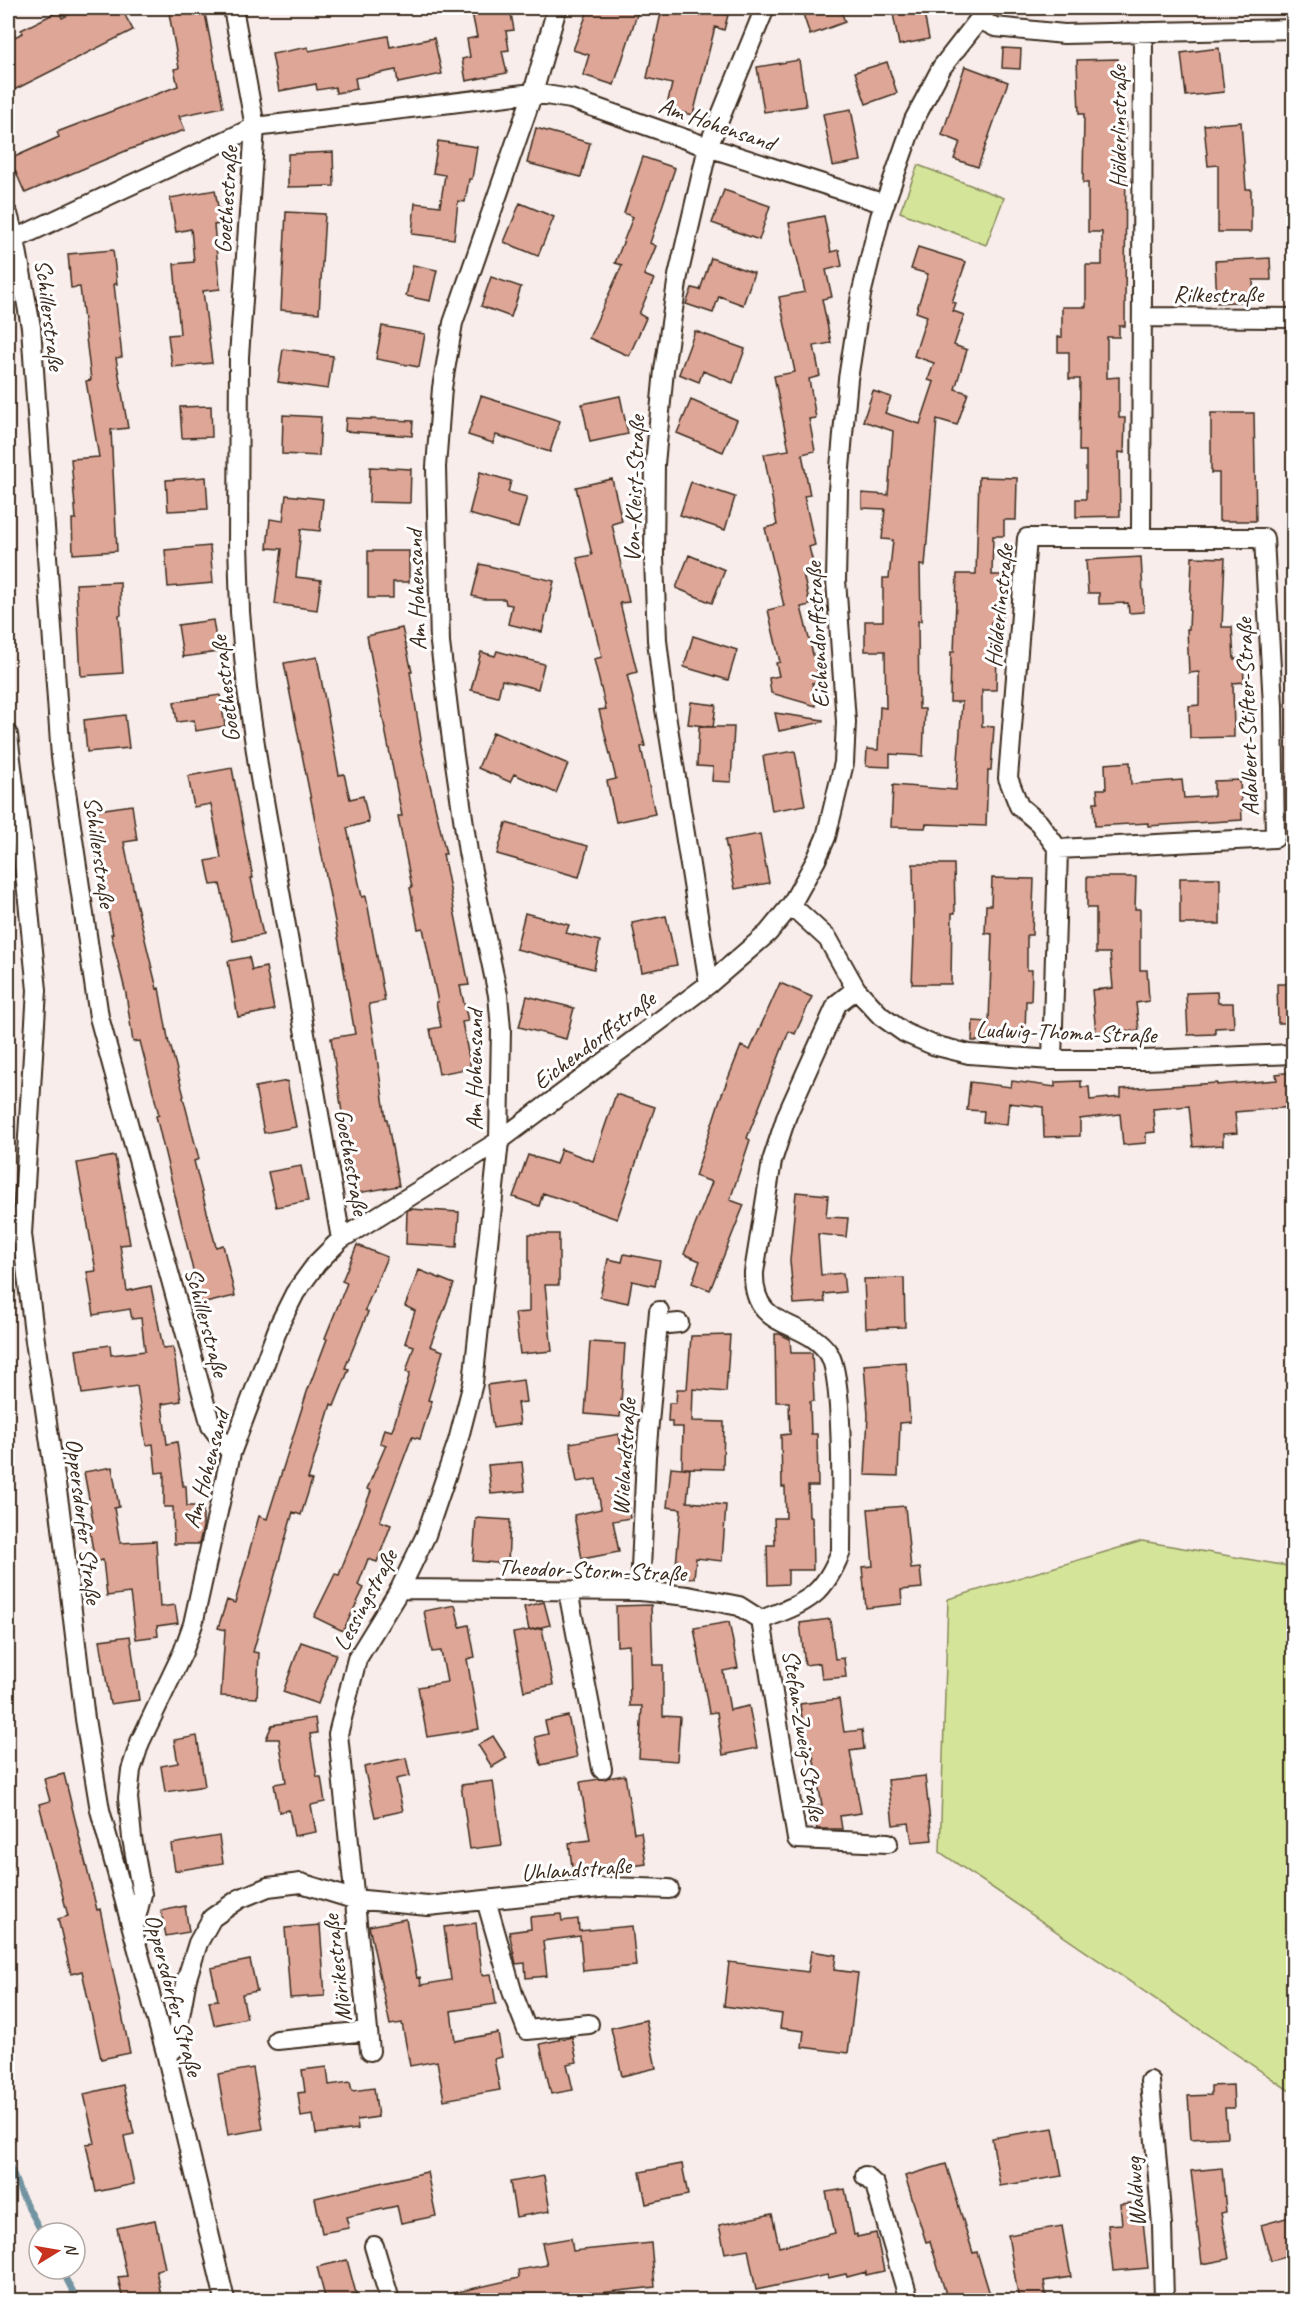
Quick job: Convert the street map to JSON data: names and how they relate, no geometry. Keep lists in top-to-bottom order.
{
  "streets": {
    "street": [
      "Am Hohensand",
      "Hölderlinstraße",
      "Goethestraße",
      "Rilkestraße",
      "Schillerstraße",
      "Von-Kleist-Straße",
      "Eichendorffstraße",
      "Adalbert-Stifter-Straße",
      "Ludwig-Thoma-Straße",
      "Wielandstraße",
      "Oppersdorfer Straße",
      "Theodor-Storm-Straße",
      "Lessingstraße",
      "Stefan-Zweig-Straße",
      "Uhlandstraße",
      "Mörikestraße",
      "Waldweg"
    ]
  },
  "crossings": [
    ["Am Hohensand", "Goethestraße"],
    ["Am Hohensand", "Schillerstraße"],
    ["Am Hohensand", "Von-Kleist-Straße"],
    ["Am Hohensand", "Eichendorffstraße"],
    ["Am Hohensand", "Oppersdorfer Straße"],
    ["Am Hohensand", "Lessingstraße"],
    ["Hölderlinstraße", "Rilkestraße"],
    ["Hölderlinstraße", "Eichendorffstraße"],
    ["Hölderlinstraße", "Adalbert-Stifter-Straße"],
    ["Goethestraße", "Schillerstraße"],
    ["Von-Kleist-Straße", "Eichendorffstraße"],
    ["Eichendorffstraße", "Ludwig-Thoma-Straße"],
    ["Eichendorffstraße", "Lessingstraße"],
    ["Wielandstraße", "Theodor-Storm-Straße"],
    ["Theodor-Storm-Straße", "Lessingstraße"],
    ["Theodor-Storm-Straße", "Stefan-Zweig-Straße"],
    ["Lessingstraße", "Uhlandstraße"],
    ["Lessingstraße", "Mörikestraße"],
    ["Uhlandstraße", "Mörikestraße"]
  ],
  "north": "right"
}
